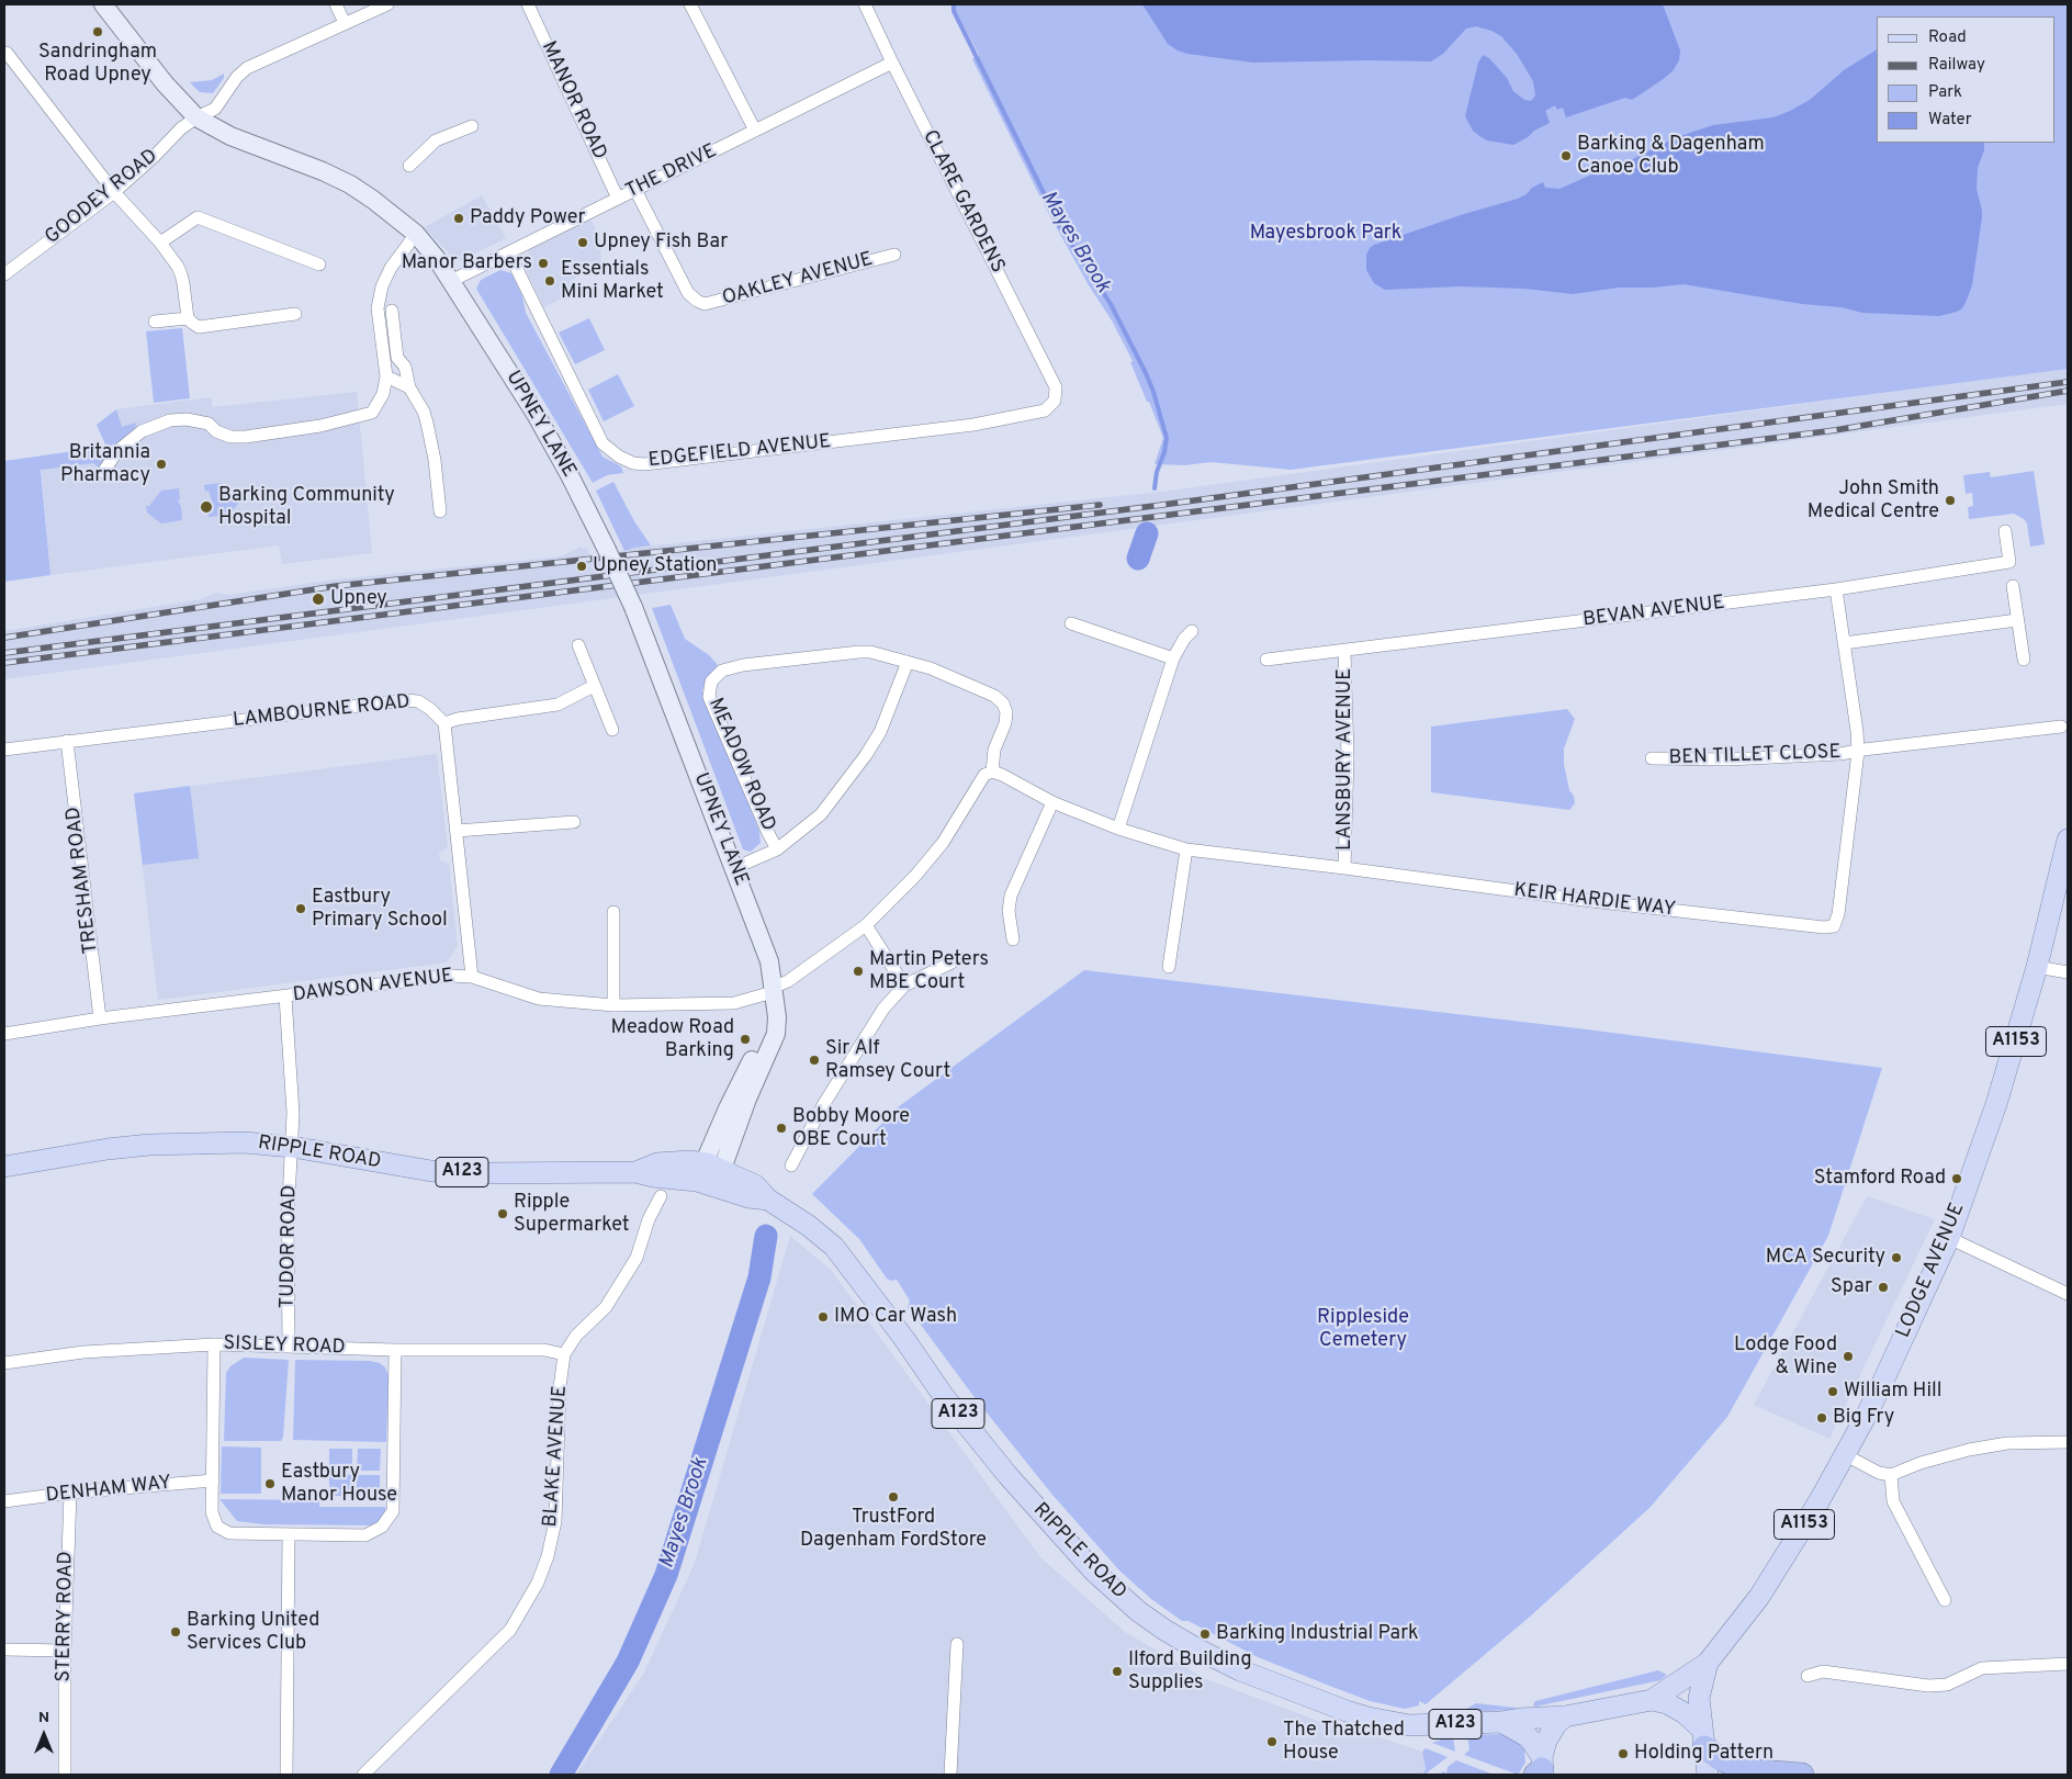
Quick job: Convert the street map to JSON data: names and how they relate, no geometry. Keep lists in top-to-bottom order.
{
  "streets": {
    "main road": [
      "A1153",
      "RIPPLE ROAD",
      "A123",
      "LODGE AVENUE"
    ],
    "street": [
      "MANOR ROAD",
      "THE DRIVE",
      "GOODEY ROAD",
      "CLARE GARDENS",
      "OAKLEY AVENUE",
      "UPNEY LANE",
      "EDGEFIELD AVENUE",
      "BEVAN AVENUE",
      "LAMBOURNE ROAD",
      "BEN TILLET CLOSE",
      "LANSBURY AVENUE",
      "MEADOW ROAD",
      "TRESHAM ROAD",
      "KEIR HARDIE WAY",
      "DAWSON AVENUE",
      "TUDOR ROAD",
      "SISLEY ROAD",
      "BLAKE AVENUE",
      "DENHAM WAY",
      "STERRY ROAD"
    ]
  },
  "crossings": [
    ["MANOR ROAD", "THE DRIVE"],
    ["THE DRIVE", "CLARE GARDENS"],
    ["THE DRIVE", "OAKLEY AVENUE"],
    ["THE DRIVE", "UPNEY LANE"],
    ["THE DRIVE", "EDGEFIELD AVENUE"],
    ["GOODEY ROAD", "UPNEY LANE"],
    ["CLARE GARDENS", "EDGEFIELD AVENUE"],
    ["UPNEY LANE", "DAWSON AVENUE"],
    ["UPNEY LANE", "RIPPLE ROAD"],
    ["BEVAN AVENUE", "LANSBURY AVENUE"],
    ["LAMBOURNE ROAD", "TRESHAM ROAD"],
    ["BEN TILLET CLOSE", "KEIR HARDIE WAY"],
    ["LANSBURY AVENUE", "KEIR HARDIE WAY"],
    ["MEADOW ROAD", "KEIR HARDIE WAY"],
    ["TRESHAM ROAD", "DAWSON AVENUE"],
    ["DAWSON AVENUE", "TUDOR ROAD"],
    ["RIPPLE ROAD", "A123"],
    ["RIPPLE ROAD", "TUDOR ROAD"],
    ["RIPPLE ROAD", "LODGE AVENUE"],
    ["TUDOR ROAD", "SISLEY ROAD"],
    ["SISLEY ROAD", "BLAKE AVENUE"],
    ["DENHAM WAY", "STERRY ROAD"]
  ],
  "water": ["Mayes Brook"],
  "parks": ["Mayesbrook Park", "Rippleside Cemetery"],
  "places": [
    "Sandringham Road Upney",
    "Barking & Dagenham Canoe Club",
    "Paddy Power",
    "Upney Fish Bar",
    "Manor Barbers",
    "Essentials Mini Market",
    "Britannia Pharmacy",
    "John Smith Medical Centre",
    "Barking Community Hospital",
    "Upney Station",
    "Upney",
    "Eastbury Primary School",
    "Martin Peters MBE Court",
    "Meadow Road Barking",
    "Sir Alf Ramsey Court",
    "Bobby Moore OBE Court",
    "Stamford Road",
    "Ripple Supermarket",
    "MCA Security",
    "Spar",
    "IMO Car Wash",
    "Lodge Food & Wine",
    "William Hill",
    "Big Fry",
    "Eastbury Manor House",
    "TrustFord Dagenham FordStore",
    "Barking United Services Club",
    "Barking Industrial Park",
    "Ilford Building Supplies",
    "The Thatched House",
    "Holding Pattern"
  ],
  "legend": [
    "Road",
    "Railway",
    "Park",
    "Water"
  ],
  "north": "top"
}
